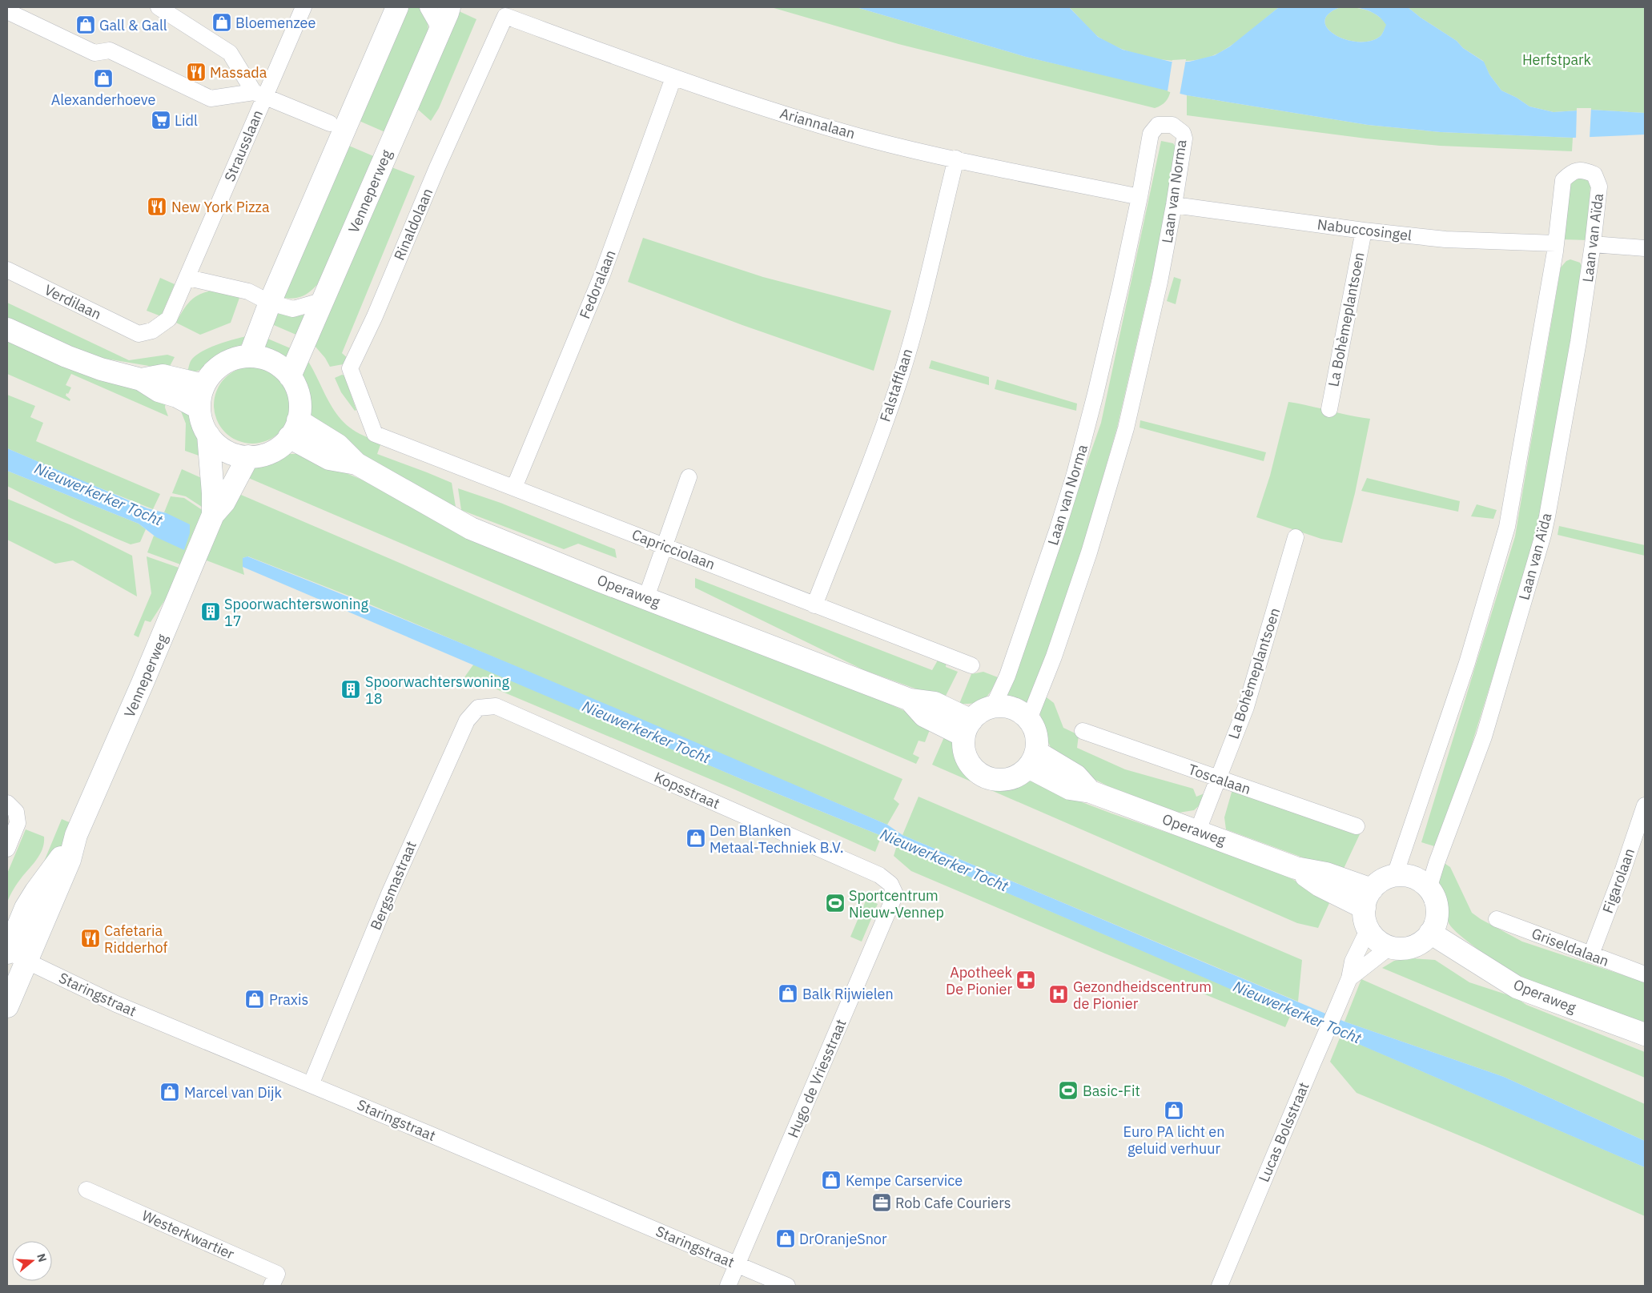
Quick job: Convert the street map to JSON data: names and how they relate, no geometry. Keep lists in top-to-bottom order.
{
  "streets": {
    "main road": ["Venneperweg", "Operaweg"],
    "street": [
      "Ariannalaan",
      "Strausslaan",
      "Laan van Norma",
      "Rinaldolaan",
      "Nabuccosingel",
      "Laan van Aïda",
      "Fedoralaan",
      "Verdilaan",
      "La Bohèmeplantsoen",
      "Falstafflaan",
      "Capricciolaan",
      "Toscalaan",
      "Kopsstraat",
      "Figarolaan",
      "Bergsmastraat",
      "Griseldalaan",
      "Staringstraat",
      "Hugo de Vriesstraat",
      "Lucas Bolsstraat",
      "Westerkwartier"
    ]
  },
  "crossings": [
    ["Ariannalaan", "Laan van Norma"],
    ["Ariannalaan", "Rinaldolaan"],
    ["Ariannalaan", "Fedoralaan"],
    ["Ariannalaan", "Falstafflaan"],
    ["Strausslaan", "Verdilaan"],
    ["Venneperweg", "Operaweg"],
    ["Venneperweg", "Staringstraat"],
    ["Laan van Norma", "Nabuccosingel"],
    ["Laan van Norma", "Operaweg"],
    ["Rinaldolaan", "Capricciolaan"],
    ["Nabuccosingel", "Laan van Aïda"],
    ["Nabuccosingel", "La Bohèmeplantsoen"],
    ["Laan van Aïda", "Operaweg"],
    ["Laan van Aïda", "Lucas Bolsstraat"],
    ["Fedoralaan", "Capricciolaan"],
    ["La Bohèmeplantsoen", "Operaweg"],
    ["La Bohèmeplantsoen", "Toscalaan"],
    ["Falstafflaan", "Capricciolaan"],
    ["Operaweg", "Lucas Bolsstraat"],
    ["Kopsstraat", "Bergsmastraat"],
    ["Kopsstraat", "Hugo de Vriesstraat"],
    ["Figarolaan", "Griseldalaan"],
    ["Bergsmastraat", "Staringstraat"],
    ["Staringstraat", "Hugo de Vriesstraat"]
  ],
  "water": ["Nieuwerkerker Tocht"],
  "parks": ["Herfstpark"],
  "places": {
    "shop": [
      "Bloemenzee",
      "Gall & Gall",
      "Alexanderhoeve",
      "Den Blanken Metaal-Techniek B.V.",
      "Balk Rijwielen",
      "Praxis",
      "Marcel van Dijk",
      "Euro PA licht en geluid verhuur",
      "Kempe Carservice",
      "DrOranjeSnor"
    ],
    "restaurant": ["Massada", "New York Pizza", "Cafetaria Ridderhof"],
    "supermarket": ["Lidl"],
    "building": ["Spoorwachterswoning 17", "Spoorwachterswoning 18"],
    "sports": ["Sportcentrum Nieuw-Vennep", "Basic-Fit"],
    "pharmacy": ["Apotheek De Pionier"],
    "hospital": ["Gezondheidscentrum de Pionier"],
    "office": ["Rob Cafe Couriers"]
  },
  "north": "right"
}
